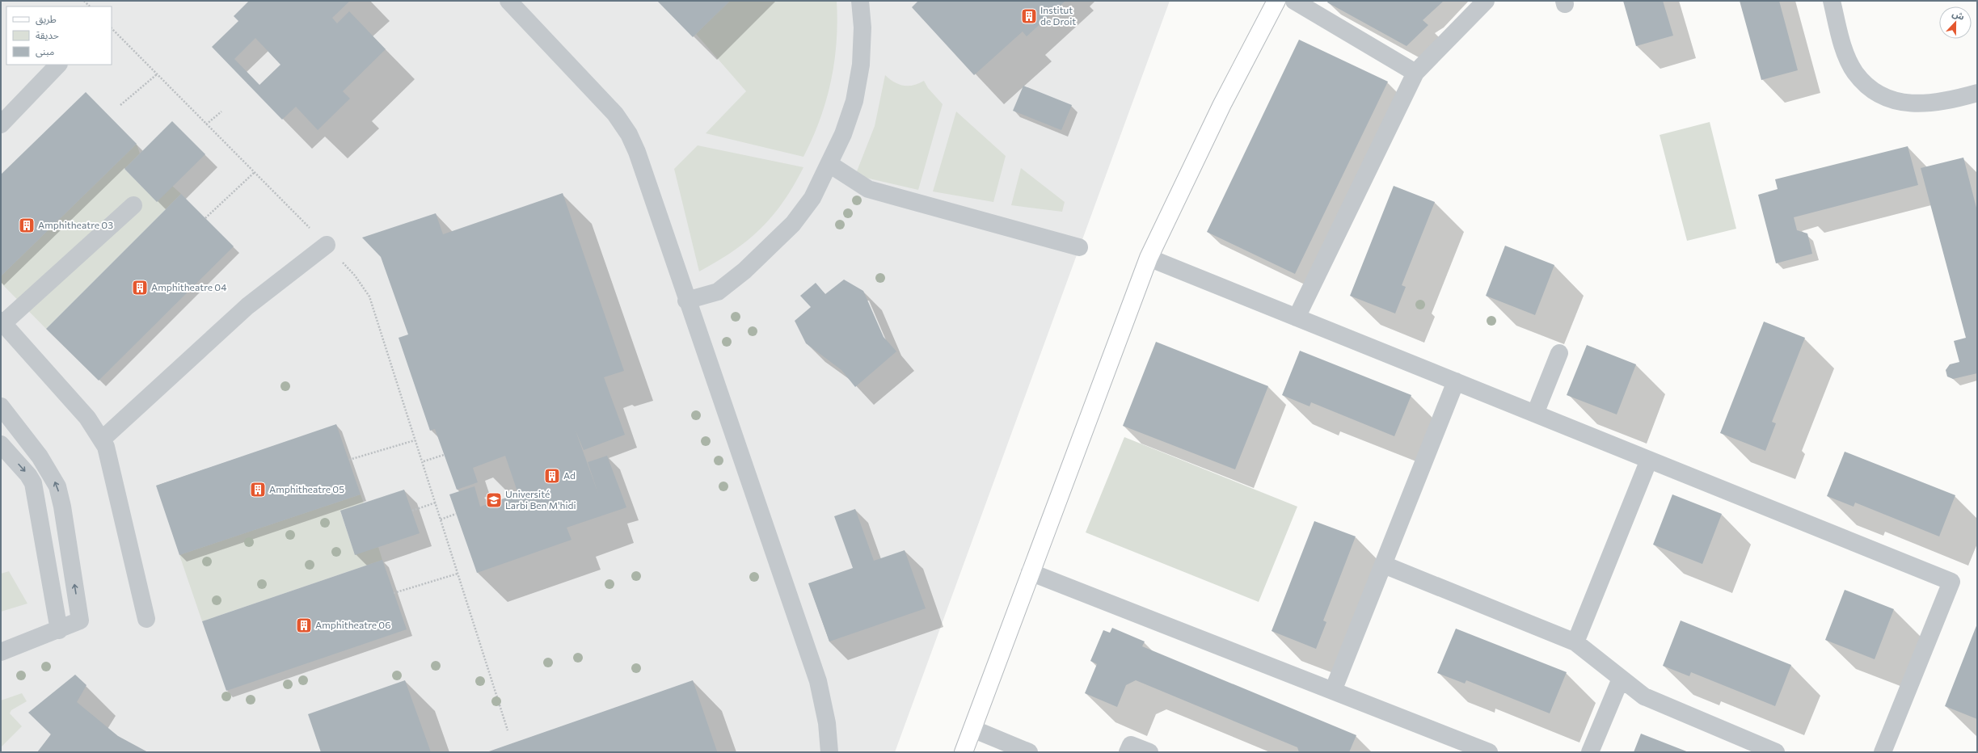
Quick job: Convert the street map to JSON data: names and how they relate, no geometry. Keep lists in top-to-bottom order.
{
  "places": {
    "building": [
      "Institut de Droit",
      "Amphitheatre 03",
      "Amphitheatre 04",
      "Ad",
      "Amphitheatre 05",
      "Amphitheatre 06"
    ],
    "school or university": ["Université Larbi Ben M'hidi"]
  },
  "legend": ["طريق", "حديقة", "مبنى"],
  "north": "top"
}
